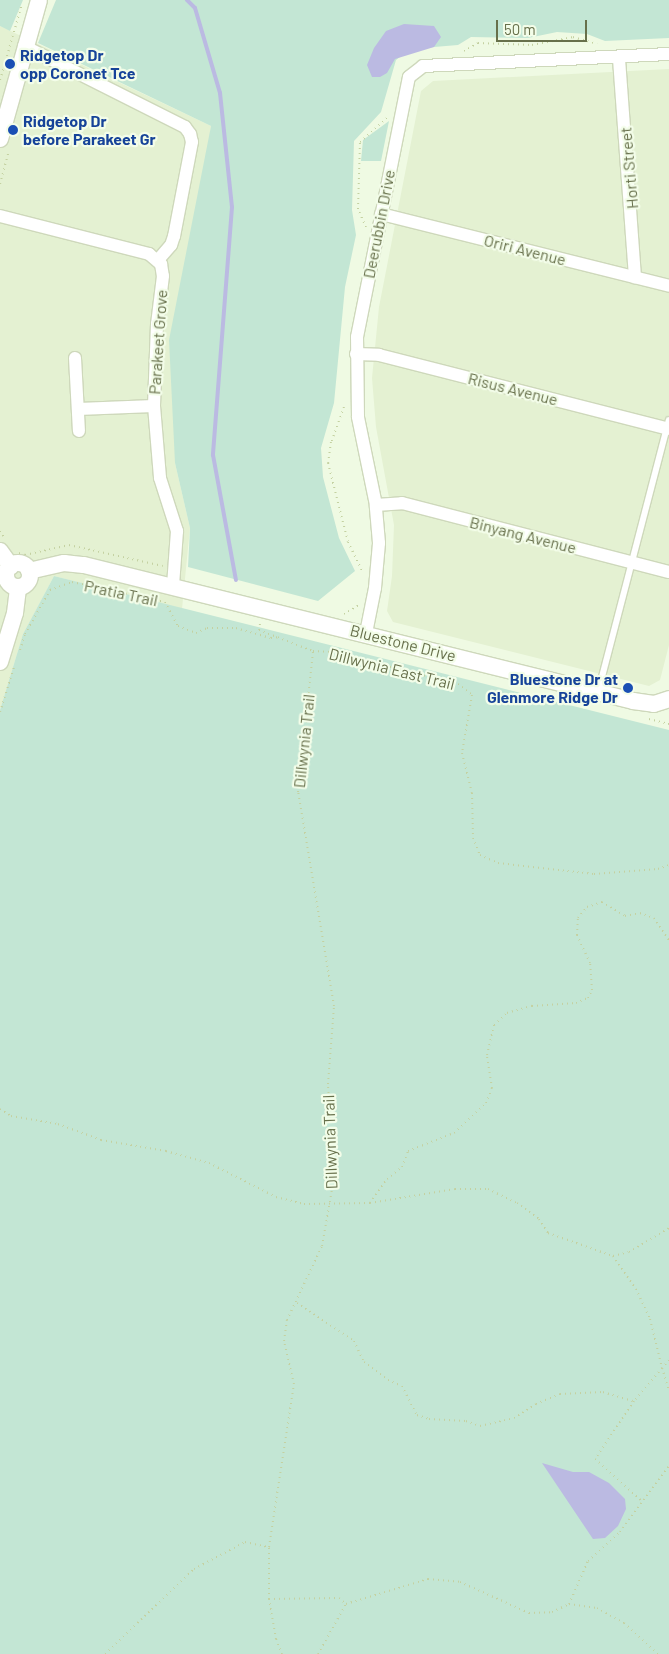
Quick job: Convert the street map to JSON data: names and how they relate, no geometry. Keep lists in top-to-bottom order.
{
  "streets": {
    "street": [
      "Horti Street",
      "Deerubbin Drive",
      "Oriri Avenue",
      "Parakeet Grove",
      "Risus Avenue",
      "Binyang Avenue",
      "Bluestone Drive"
    ],
    "path": ["Pratia Trail", "Dillwynia East Trail", "Dillwynia Trail"]
  },
  "crossings": [
    ["Horti Street", "Deerubbin Drive"],
    ["Horti Street", "Oriri Avenue"],
    ["Deerubbin Drive", "Oriri Avenue"],
    ["Deerubbin Drive", "Risus Avenue"],
    ["Deerubbin Drive", "Binyang Avenue"],
    ["Deerubbin Drive", "Bluestone Drive"],
    ["Parakeet Grove", "Bluestone Drive"],
    ["Dillwynia East Trail", "Dillwynia Trail"]
  ],
  "places": ["Ridgetop Dr opp Coronet Tce", "Ridgetop Dr before Parakeet Gr", "Bluestone Dr at Glenmore Ridge Dr"],
  "scale_bar": "50 m"
}
